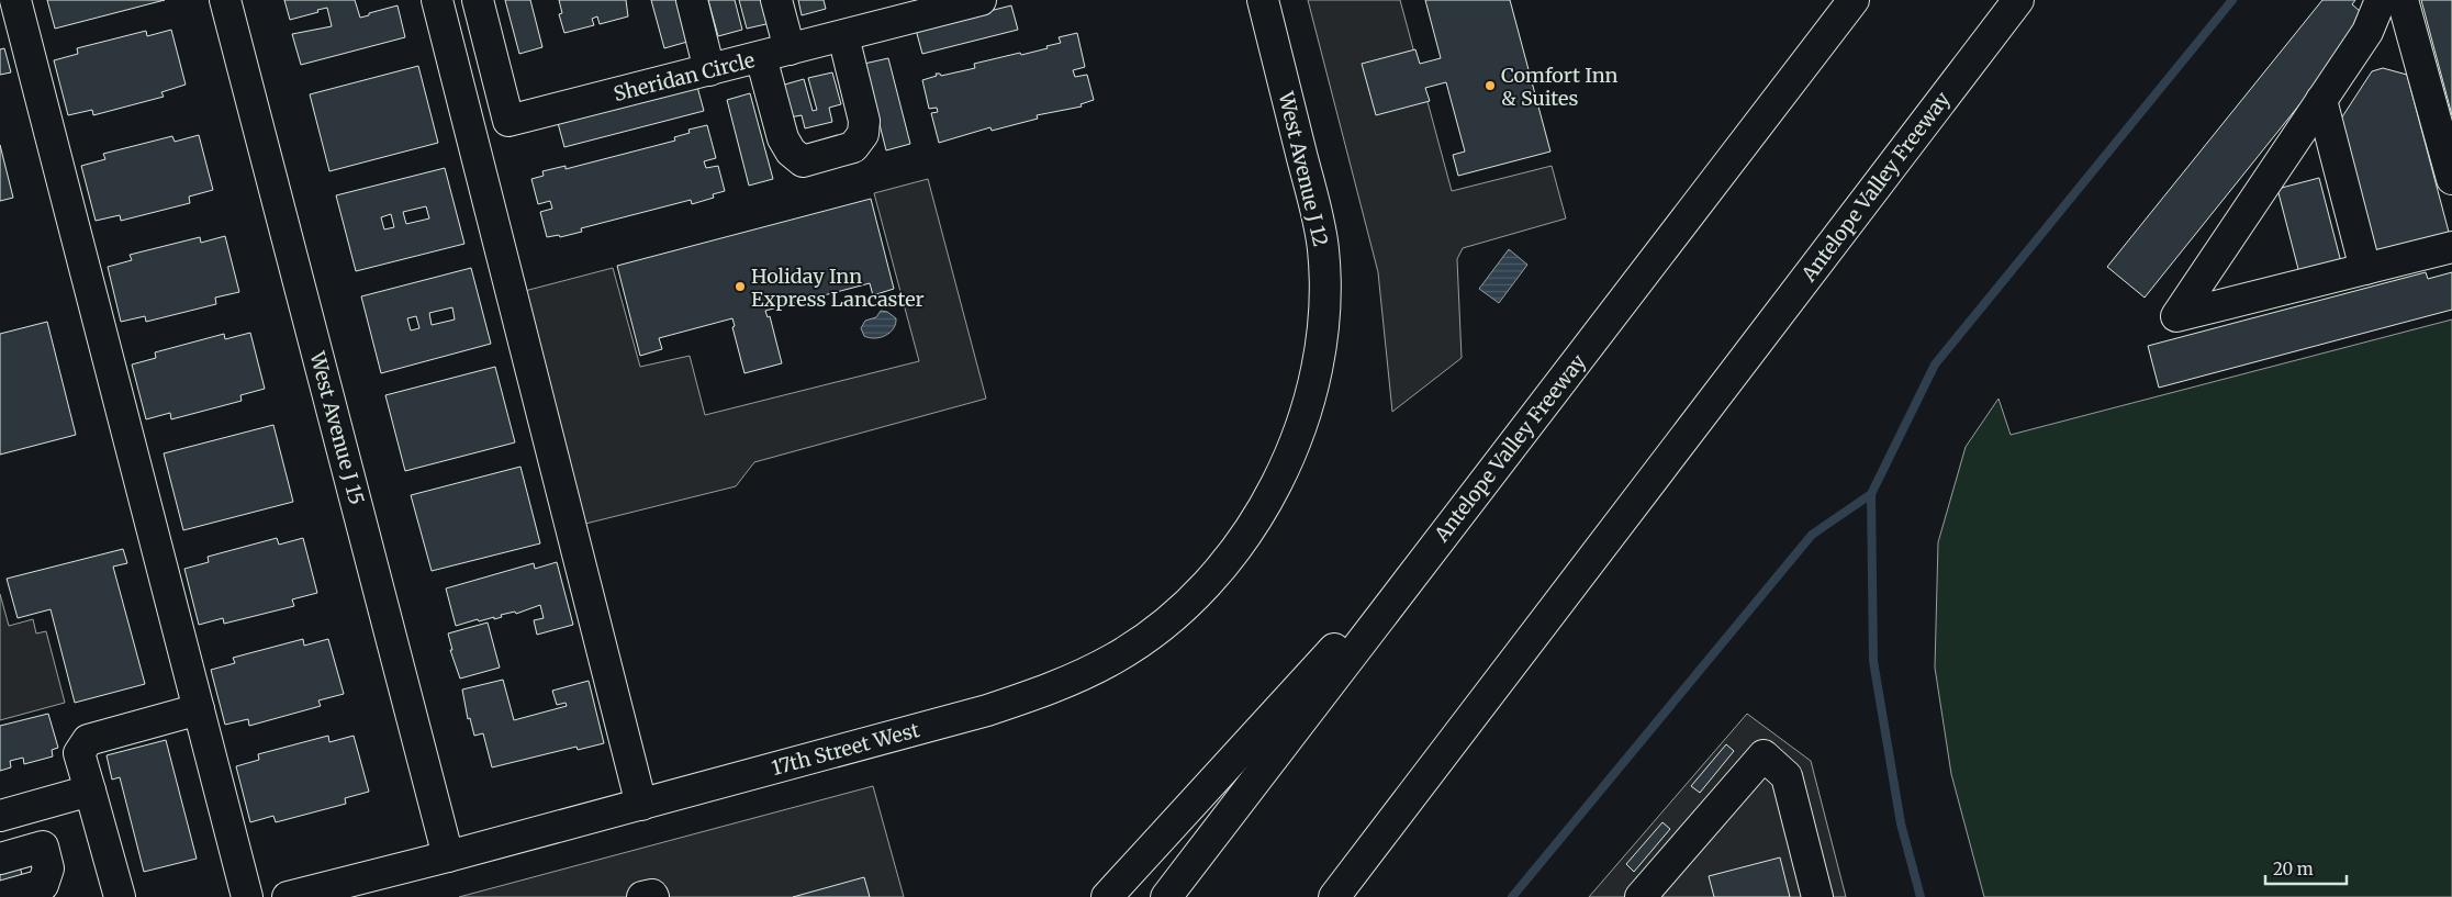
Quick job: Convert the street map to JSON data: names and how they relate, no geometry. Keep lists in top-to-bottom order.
{
  "streets": {
    "main road": [
      "Sheridan Circle",
      "West Avenue J 12",
      "Antelope Valley Freeway",
      "West Avenue J 15",
      "17th Street West"
    ]
  },
  "crossings": [
    ["West Avenue J 12", "17th Street West"],
    ["West Avenue J 15", "17th Street West"]
  ],
  "places": ["Comfort Inn & Suites", "Holiday Inn Express Lancaster"],
  "scale_bar": "20 m"
}
